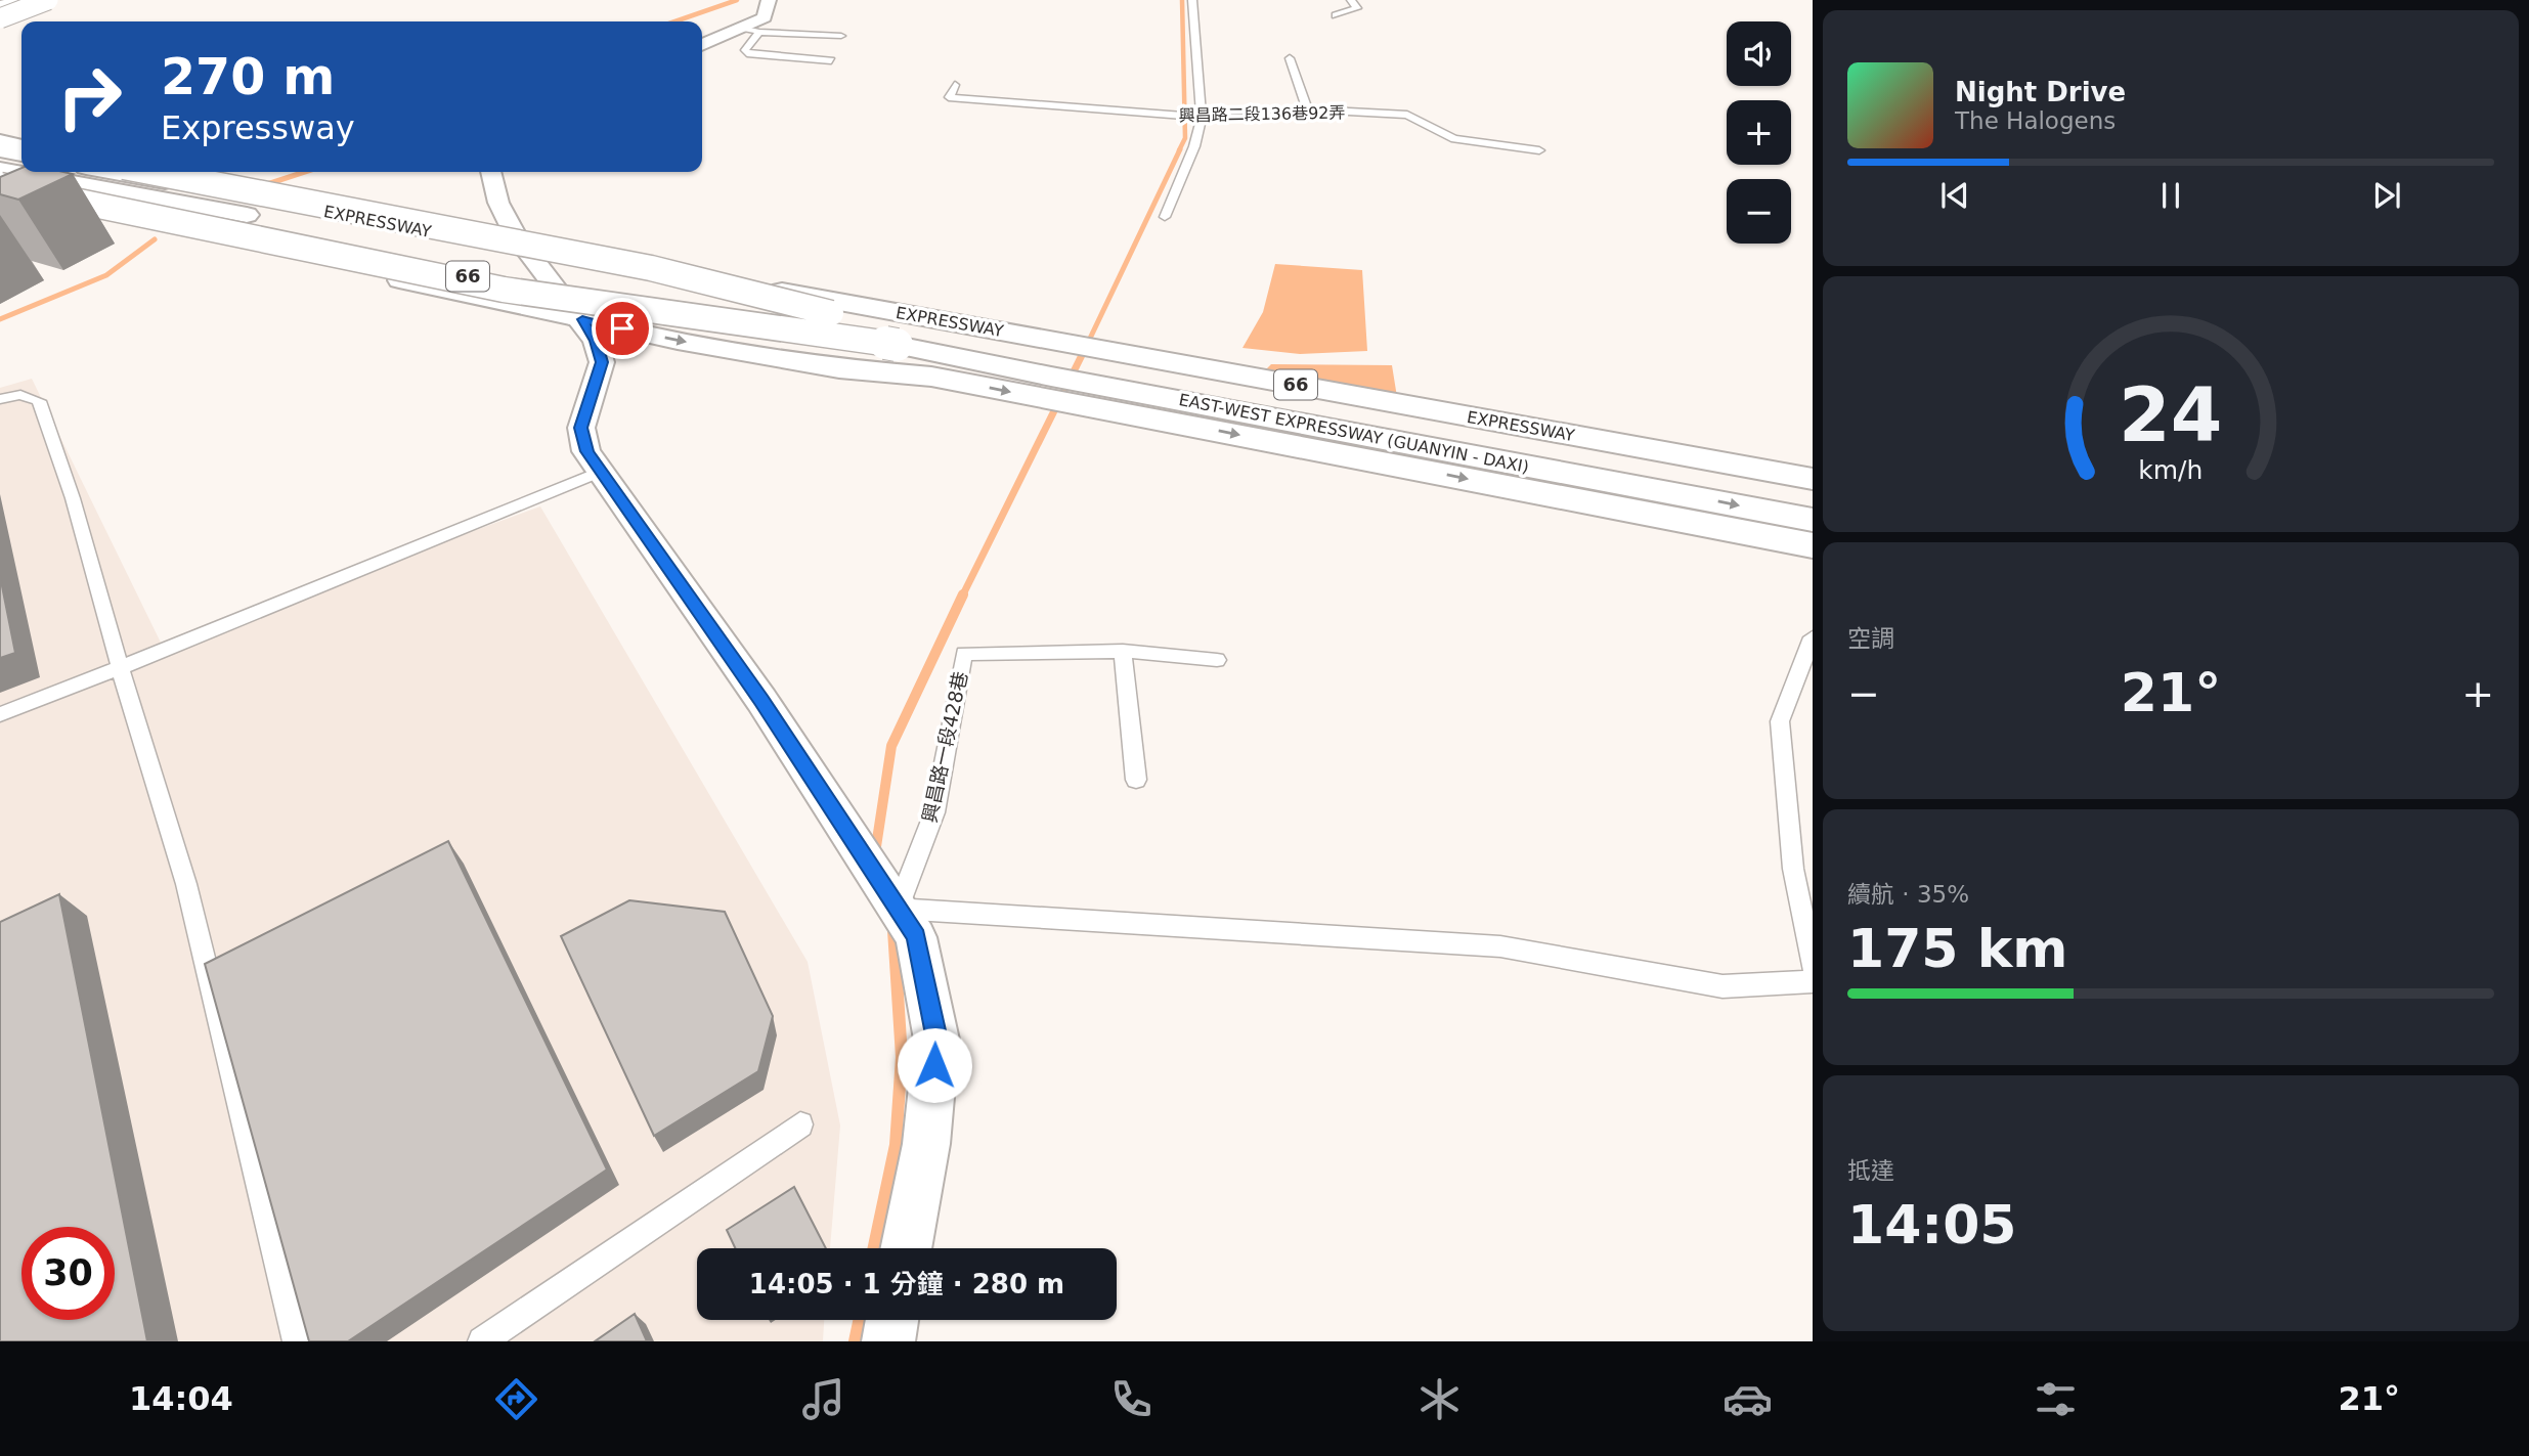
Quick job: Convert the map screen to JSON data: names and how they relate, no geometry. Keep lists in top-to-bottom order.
{
  "streets": {
    "main road": ["EXPRESSWAY", "66", "EAST-WEST EXPRESSWAY (GUANYIN - DAXI)"],
    "lane": ["興昌路二段136巷92弄", "興昌路一段428巷"]
  },
  "crossings": [
    ["EXPRESSWAY", "66"],
    ["66", "EAST-WEST EXPRESSWAY (GUANYIN - DAXI)"]
  ],
  "page": {
    "map_buttons": ["+", "−"],
    "turn": ["270 m", "Expressway"],
    "song": ["Night Drive", "The Halogens"],
    "tile": [
      "空調",
      ["續航 · 35%", "175 km"],
      ["抵達", "14:05"]
    ],
    "heat": ["−", "21°", "+"],
    "limit": "30",
    "trip": "14:05 · 1 分鐘 · 280 m",
    "tabs": ["14:04", "21°"],
    "gauge": ["24", "km/h"]
  }
}
